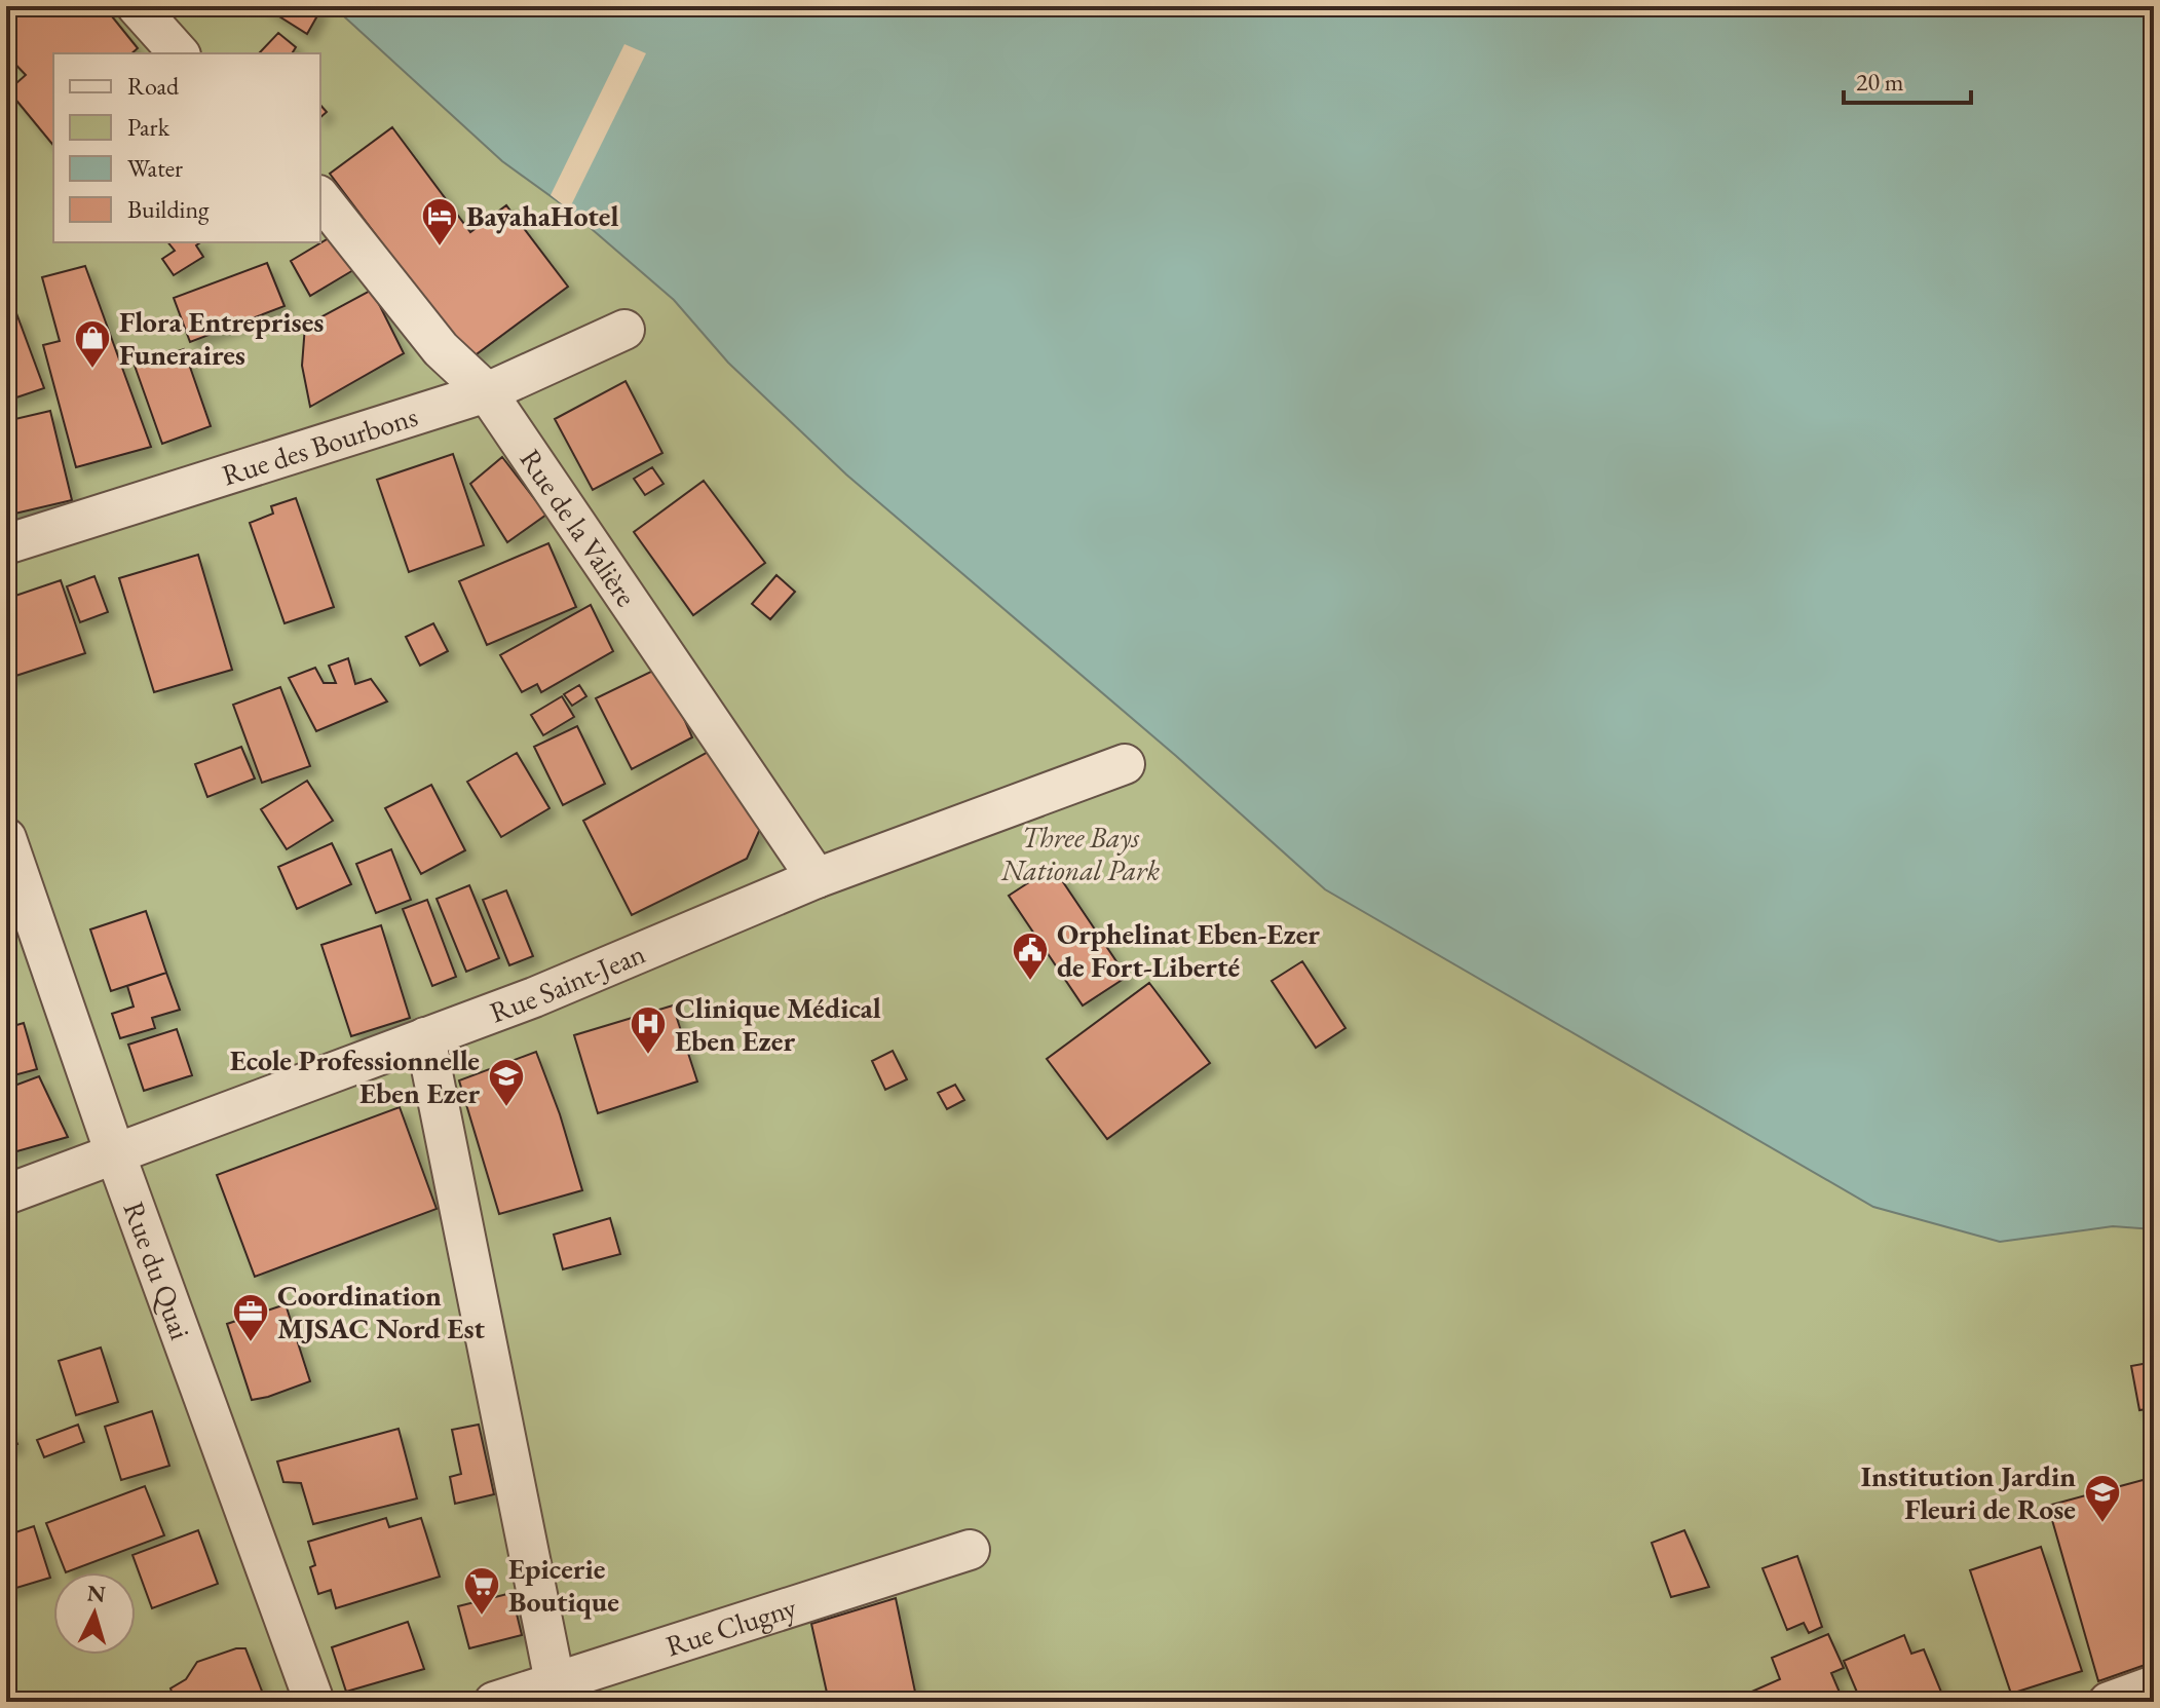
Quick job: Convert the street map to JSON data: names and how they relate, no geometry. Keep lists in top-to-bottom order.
{
  "streets": {
    "street": [
      "Rue des Bourbons",
      "Rue de la Valière",
      "Rue Saint-Jean",
      "Rue du Quai",
      "Rue Clugny"
    ]
  },
  "crossings": [
    ["Rue des Bourbons", "Rue de la Valière"],
    ["Rue de la Valière", "Rue Saint-Jean"],
    ["Rue Saint-Jean", "Rue du Quai"]
  ],
  "parks": ["Three Bays National Park"],
  "places": {
    "hotel": ["BayahaHotel"],
    "shop": ["Flora Entreprises Funeraires"],
    "public building": ["Orphelinat Eben-Ezer de Fort-Liberté"],
    "hospital": ["Clinique Médical Eben Ezer"],
    "school or university": ["Ecole Professionnelle Eben Ezer", "Institution Jardin Fleuri de Rose"],
    "office": ["Coordination MJSAC Nord Est"],
    "supermarket": ["Epicerie Boutique"]
  },
  "legend": [
    "Road",
    "Park",
    "Water",
    "Building"
  ],
  "scale_bar": "20 m",
  "north": "top"
}
